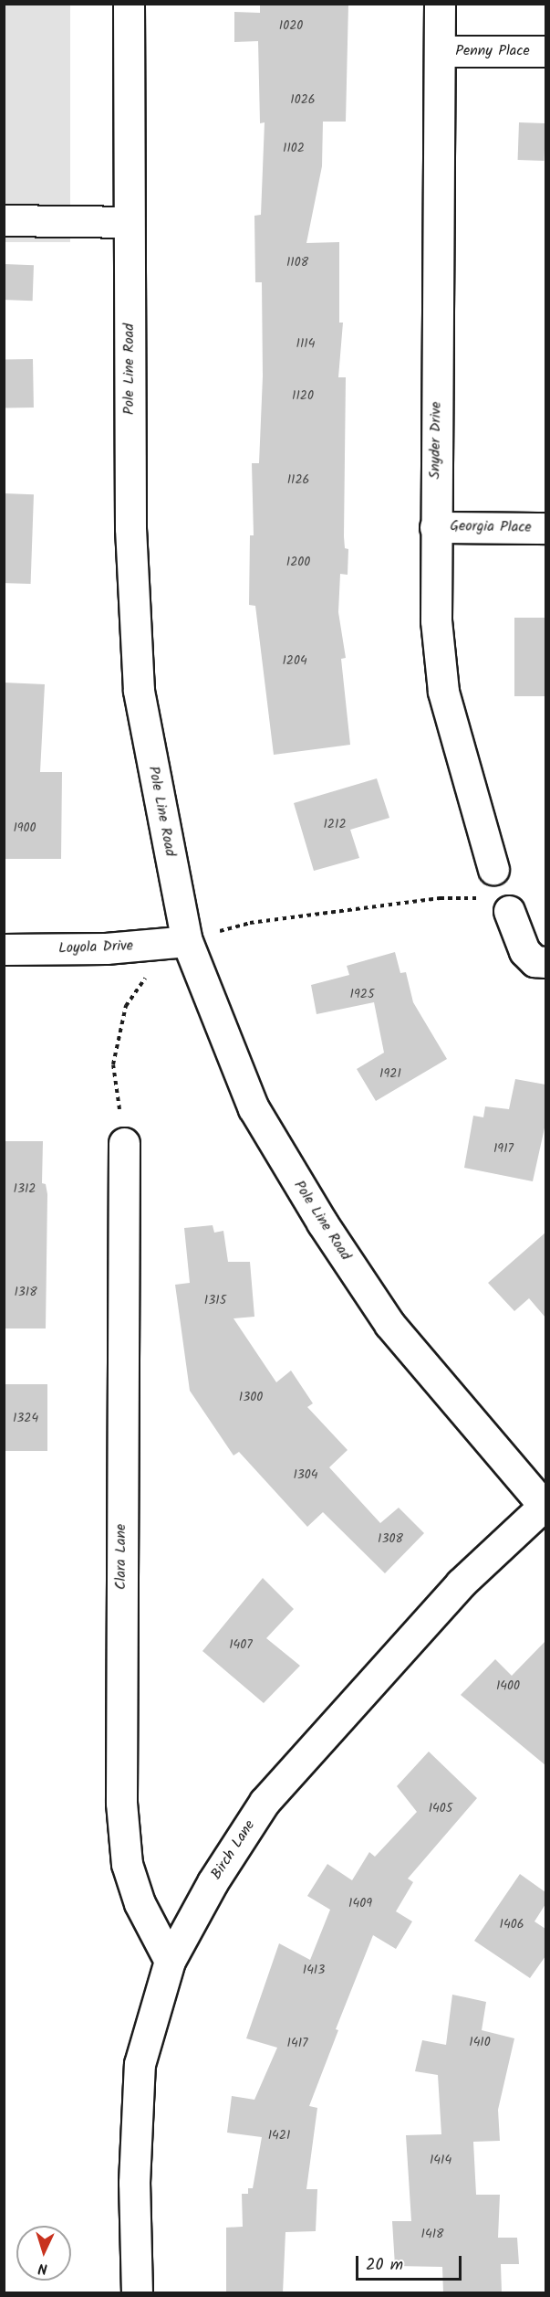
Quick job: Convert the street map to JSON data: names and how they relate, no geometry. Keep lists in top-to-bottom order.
{
  "streets": {
    "street": [
      "Penny Place",
      "Pole Line Road",
      "Snyder Drive",
      "Georgia Place",
      "Loyola Drive",
      "Clara Lane",
      "Birch Lane"
    ]
  },
  "crossings": [
    ["Penny Place", "Snyder Drive"],
    ["Pole Line Road", "Loyola Drive"],
    ["Pole Line Road", "Birch Lane"],
    ["Snyder Drive", "Georgia Place"],
    ["Clara Lane", "Birch Lane"]
  ],
  "house_numbers": [
    "1020",
    "1026",
    "1102",
    "1108",
    "1114",
    "1120",
    "1126",
    "1200",
    "1204",
    "1212",
    "1900",
    "1925",
    "1921",
    "1917",
    "1312",
    "1318",
    "1315",
    "1300",
    "1324",
    "1304",
    "1308",
    "1407",
    "1400",
    "1405",
    "1409",
    "1406",
    "1413",
    "1410",
    "1417",
    "1421",
    "1414",
    "1418"
  ],
  "scale_bar": "20 m",
  "north": "bottom"
}
